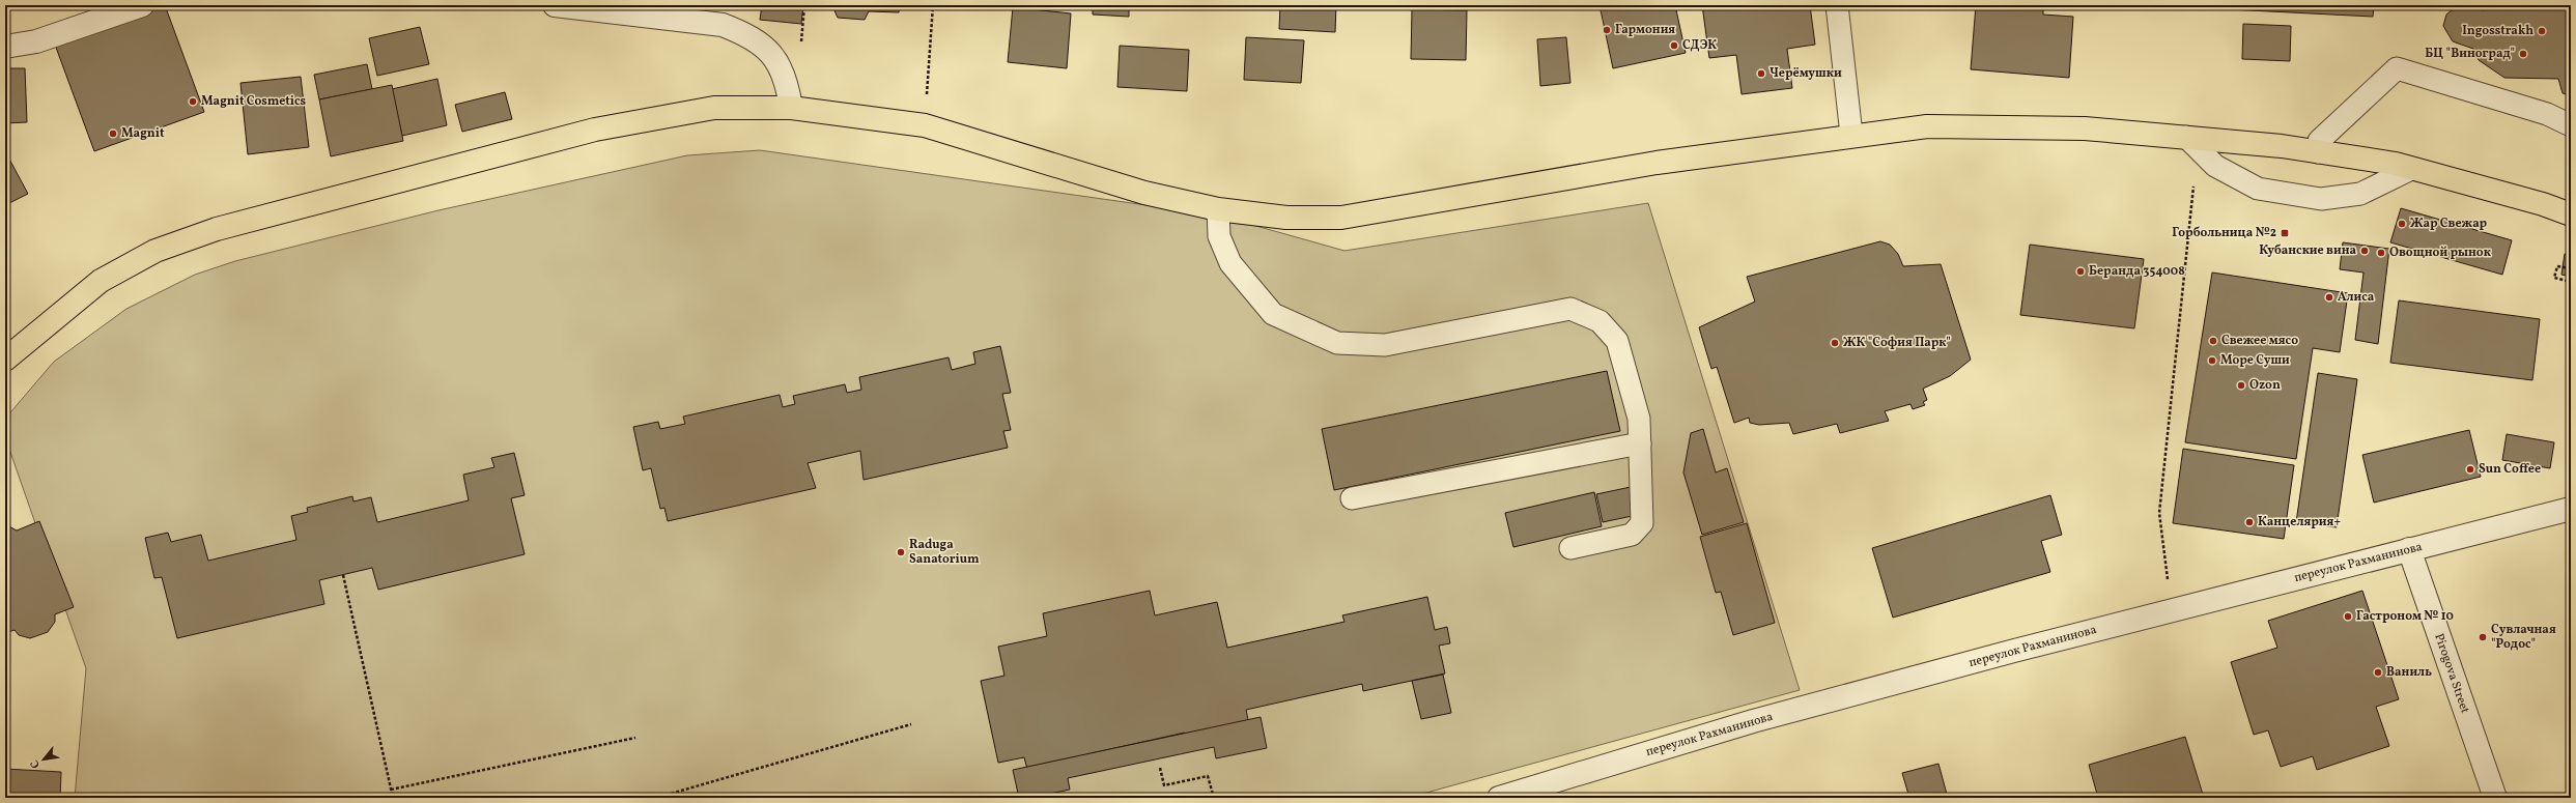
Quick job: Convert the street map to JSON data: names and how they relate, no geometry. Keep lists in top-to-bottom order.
{
  "streets": {
    "street": ["переулок Рахманинова", "Pirogova Street"]
  },
  "crossings": [
    ["переулок Рахманинова", "Pirogova Street"]
  ],
  "places": {
    "other": [
      "Гармония",
      "Ingosstrakh",
      "СДЭК",
      "БЦ \"Виноград\"",
      "Черёмушки",
      "Magnit Cosmetics",
      "Magnit",
      "Жар Свежар",
      "Кубанские вина",
      "Овощной рынок",
      "Беранда 354008",
      "Алиса",
      "Свежее мясо",
      "ЖК \"София Парк\"",
      "Море Суши",
      "Ozon",
      "Sun Coffee",
      "Канцелярия+",
      "Raduga Sanatorium",
      "Гастроном № 10",
      "Cувлачная \"Родос\"",
      "Ваниль"
    ],
    "transit": ["Горбольница №2"]
  },
  "north": "bottom left"
}
